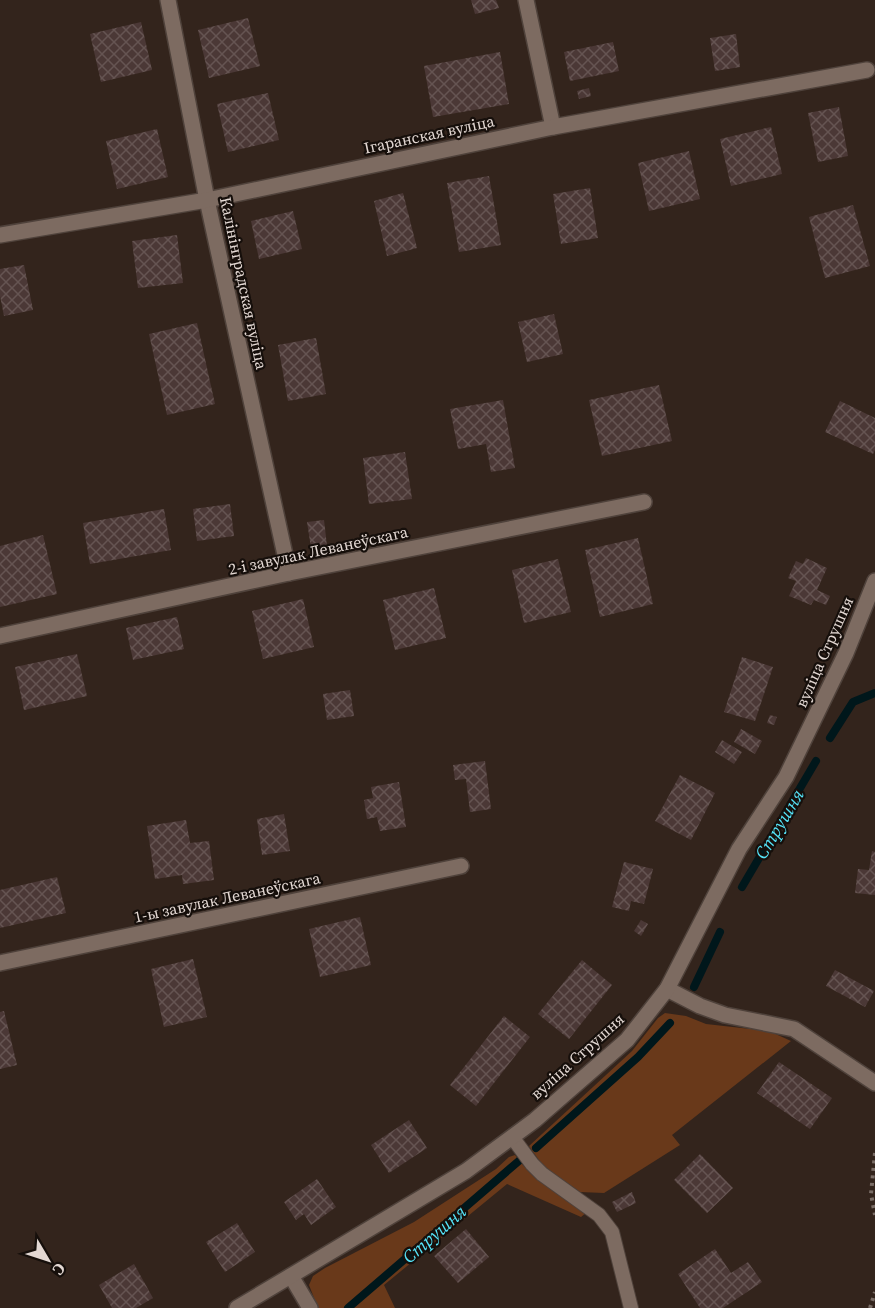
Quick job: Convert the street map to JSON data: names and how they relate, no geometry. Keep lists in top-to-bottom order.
{
  "streets": {
    "street": [
      "Ігаранская вуліца",
      "Калінінградская вуліца",
      "2-і завулак Леванеўскага",
      "вуліца Струшня",
      "1-ы завулак Леванеўскага"
    ]
  },
  "crossings": [
    ["Ігаранская вуліца", "Калінінградская вуліца"],
    ["Калінінградская вуліца", "2-і завулак Леванеўскага"]
  ],
  "water": ["Струшня"],
  "north": "bottom right"
}
